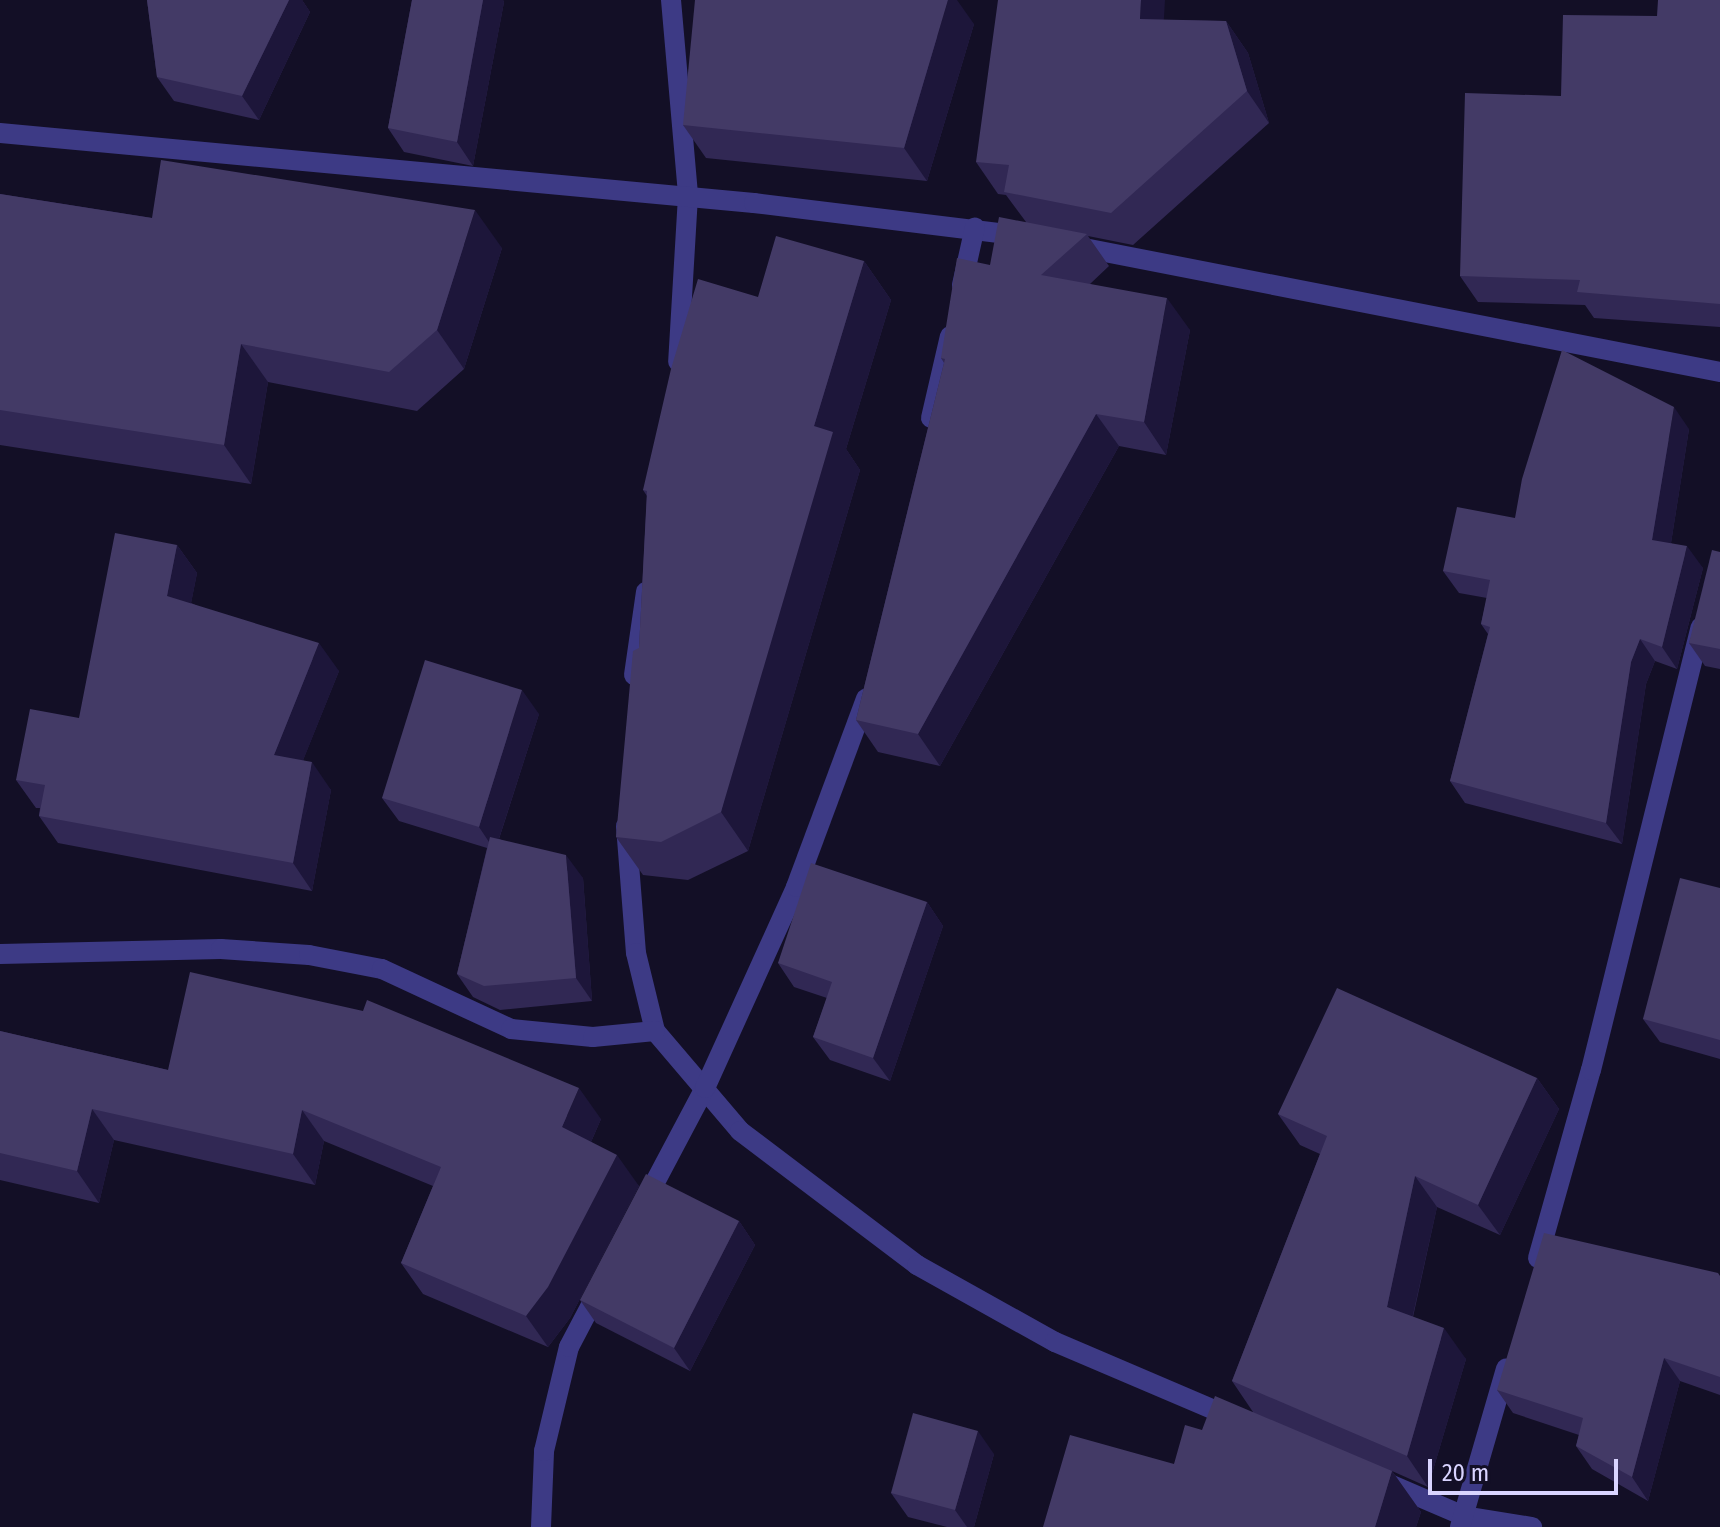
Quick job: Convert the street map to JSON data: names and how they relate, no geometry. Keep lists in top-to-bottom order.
{
  "scale_bar": "20 m"
}
